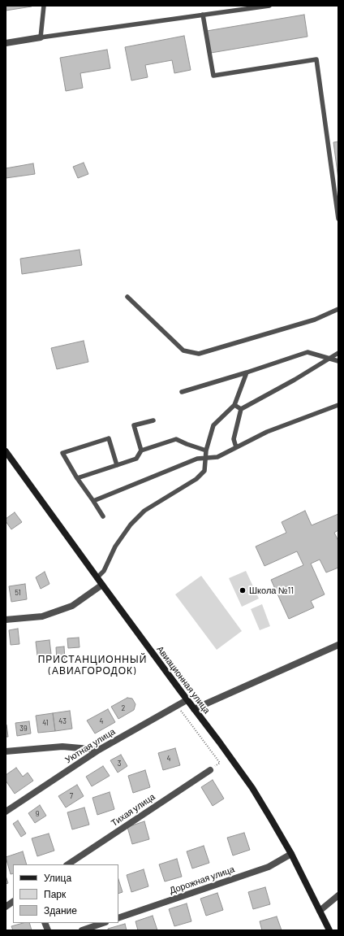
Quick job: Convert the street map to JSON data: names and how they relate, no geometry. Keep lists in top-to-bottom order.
{
  "streets": {
    "street": [
      "Авиационная улица",
      "Уютная улица",
      "Тихая улица",
      "Дорожная улица"
    ]
  },
  "crossings": [
    ["Авиационная улица", "Уютная улица"],
    ["Авиационная улица", "Дорожная улица"]
  ],
  "districts": ["ПРИСТАНЦИОННЫЙ (АВИАГОРОДОК)"],
  "places": ["Школа №11"],
  "house_numbers": [
    "51",
    "2",
    "43",
    "4",
    "41",
    "39",
    "4",
    "3",
    "7",
    "9"
  ],
  "legend": ["Улица", "Парк", "Здание"]
}
